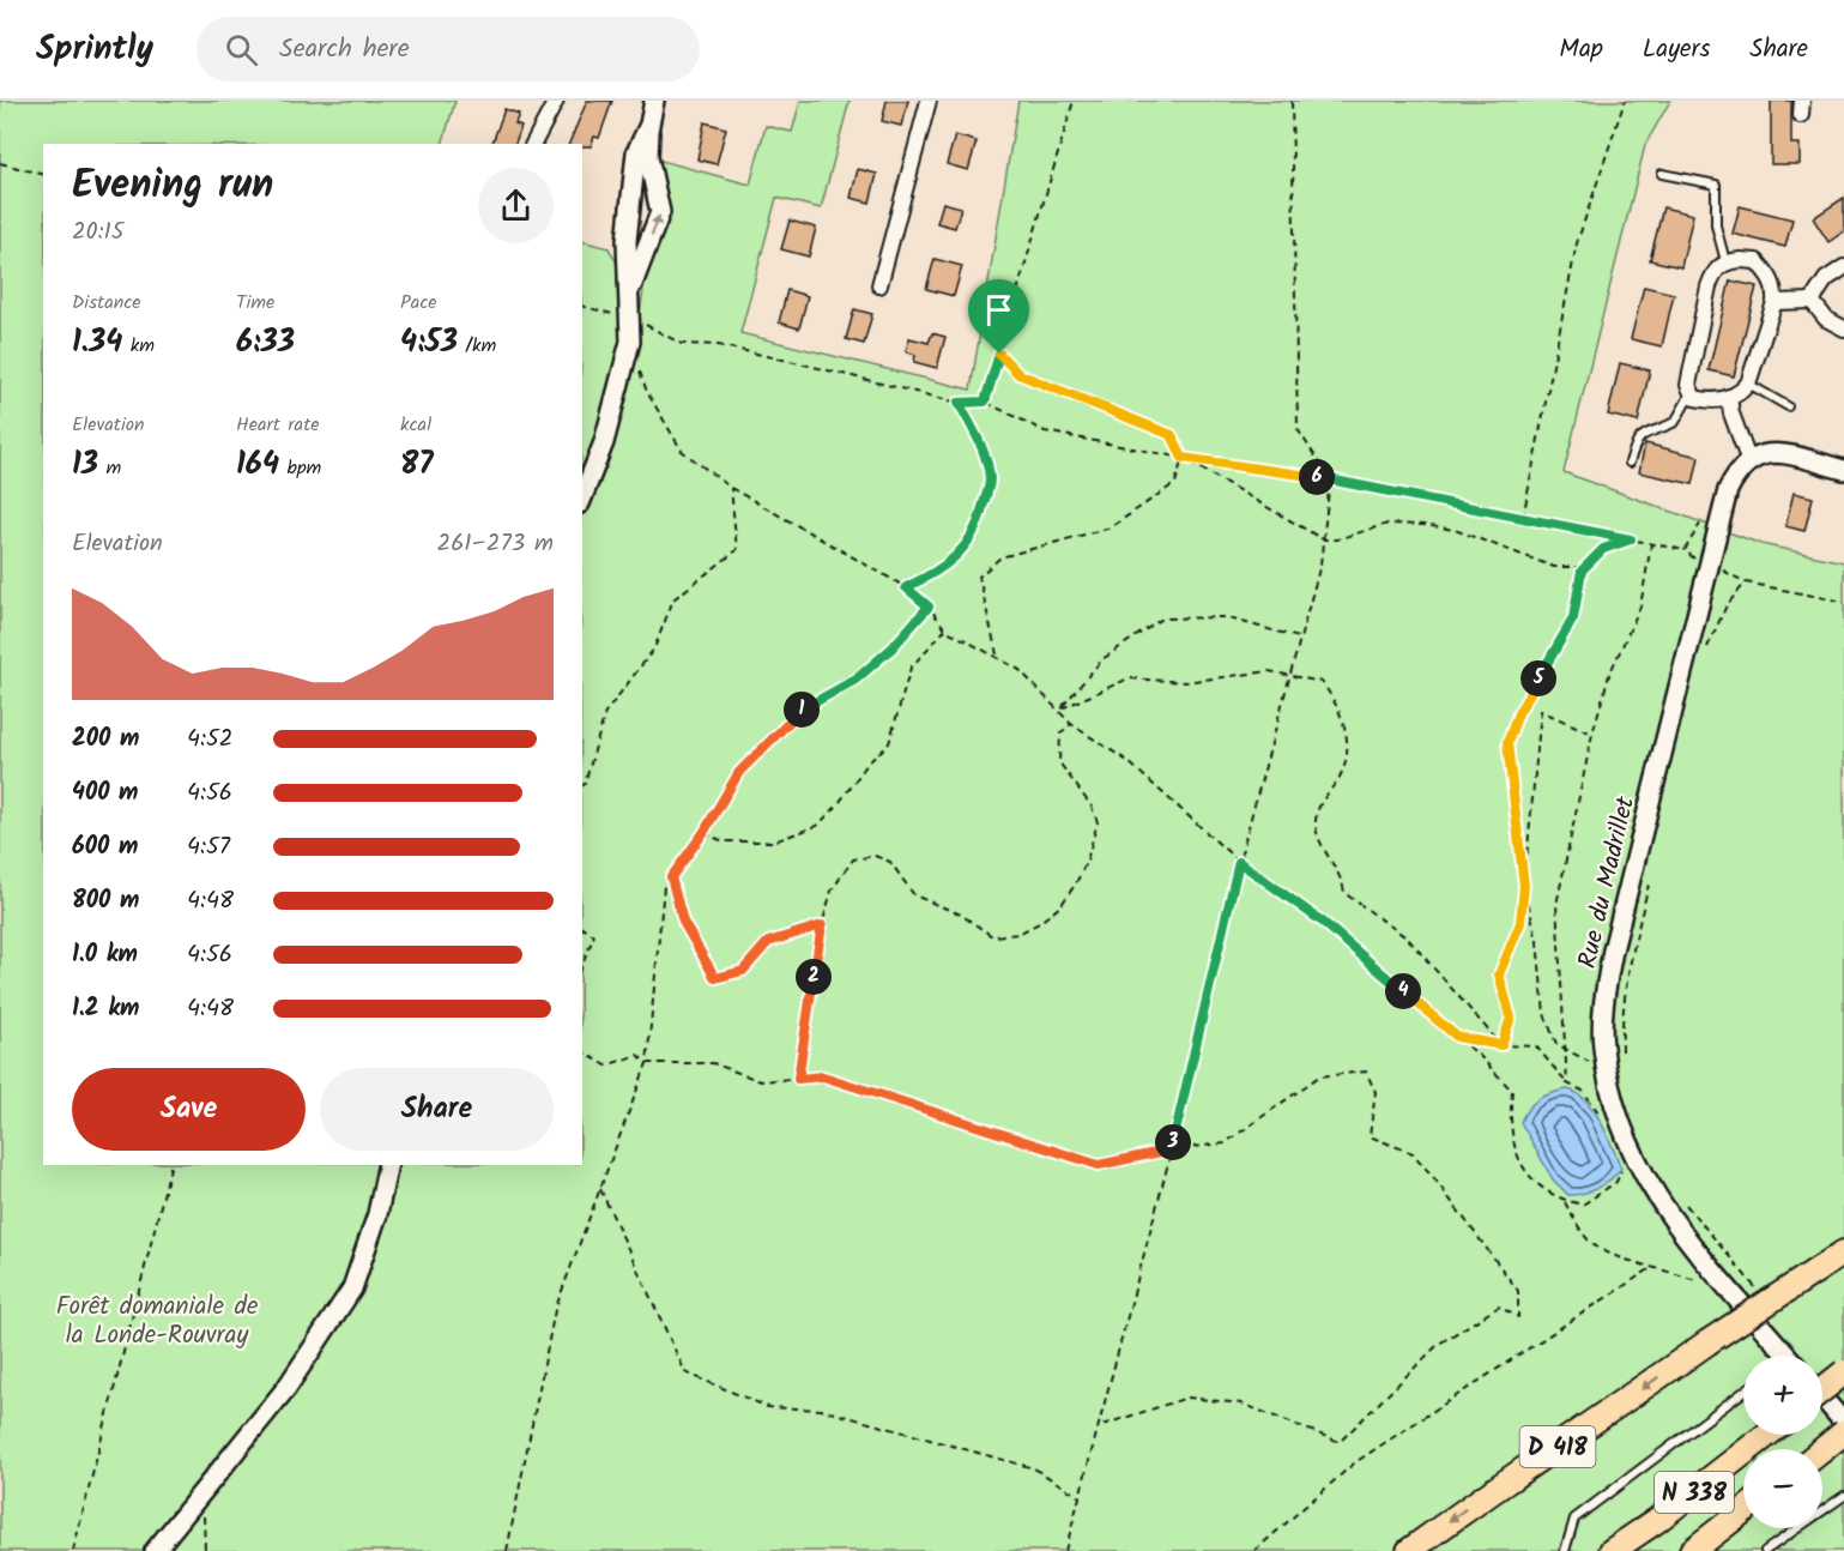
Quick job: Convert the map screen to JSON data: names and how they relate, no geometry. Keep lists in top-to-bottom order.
{
  "streets": {
    "highway": ["D 418", "N 338"],
    "street": ["Rue du Madrillet"]
  },
  "parks": ["Forêt domaniale de la Londe-Rouvray"],
  "page": {
    "header": "Sprintly",
    "search": "Search here",
    "nav": ["Map", "Layers", "Share"],
    "heading": ["Evening run", "20:15"],
    "stats": [
      ["Distance", "1.34 km"],
      ["Time", "6:33"],
      ["Pace", "4:53 /km"],
      ["Elevation", "13 m"],
      ["Heart rate", "164 bpm"],
      ["kcal", "87"]
    ],
    "pins": [
      "6",
      "5",
      "1",
      "2",
      "4",
      "3"
    ],
    "chart": ["Elevation", "261–273 m"],
    "list": [
      {
        "name": "200 m",
        "note": "4:52"
      },
      {
        "name": "400 m",
        "note": "4:56"
      },
      {
        "name": "600 m",
        "note": "4:57"
      },
      {
        "name": "800 m",
        "note": "4:48"
      },
      {
        "name": "1.0 km",
        "note": "4:56"
      },
      {
        "name": "1.2 km",
        "note": "4:48"
      }
    ],
    "buttons": ["Save", "Share"],
    "map_buttons": ["+", "−"]
  }
}
